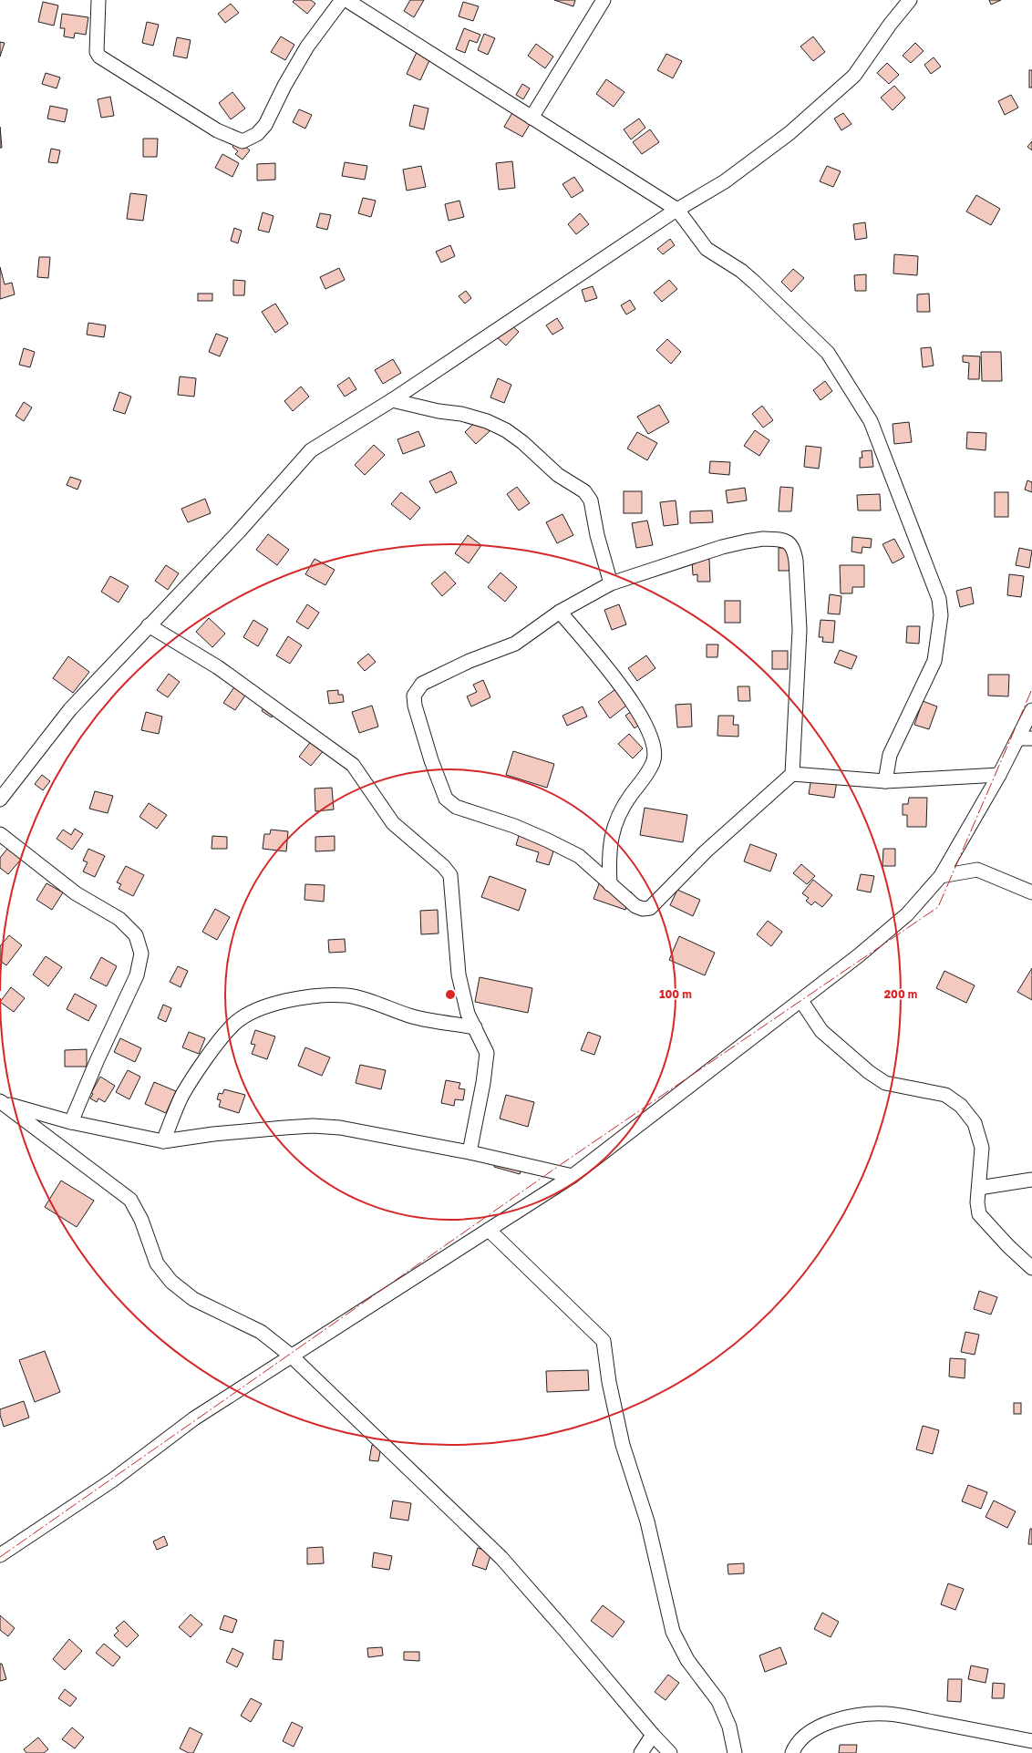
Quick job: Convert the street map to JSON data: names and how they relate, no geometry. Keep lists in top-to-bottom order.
{
  "rings": ["100 m", "200 m"]
}
